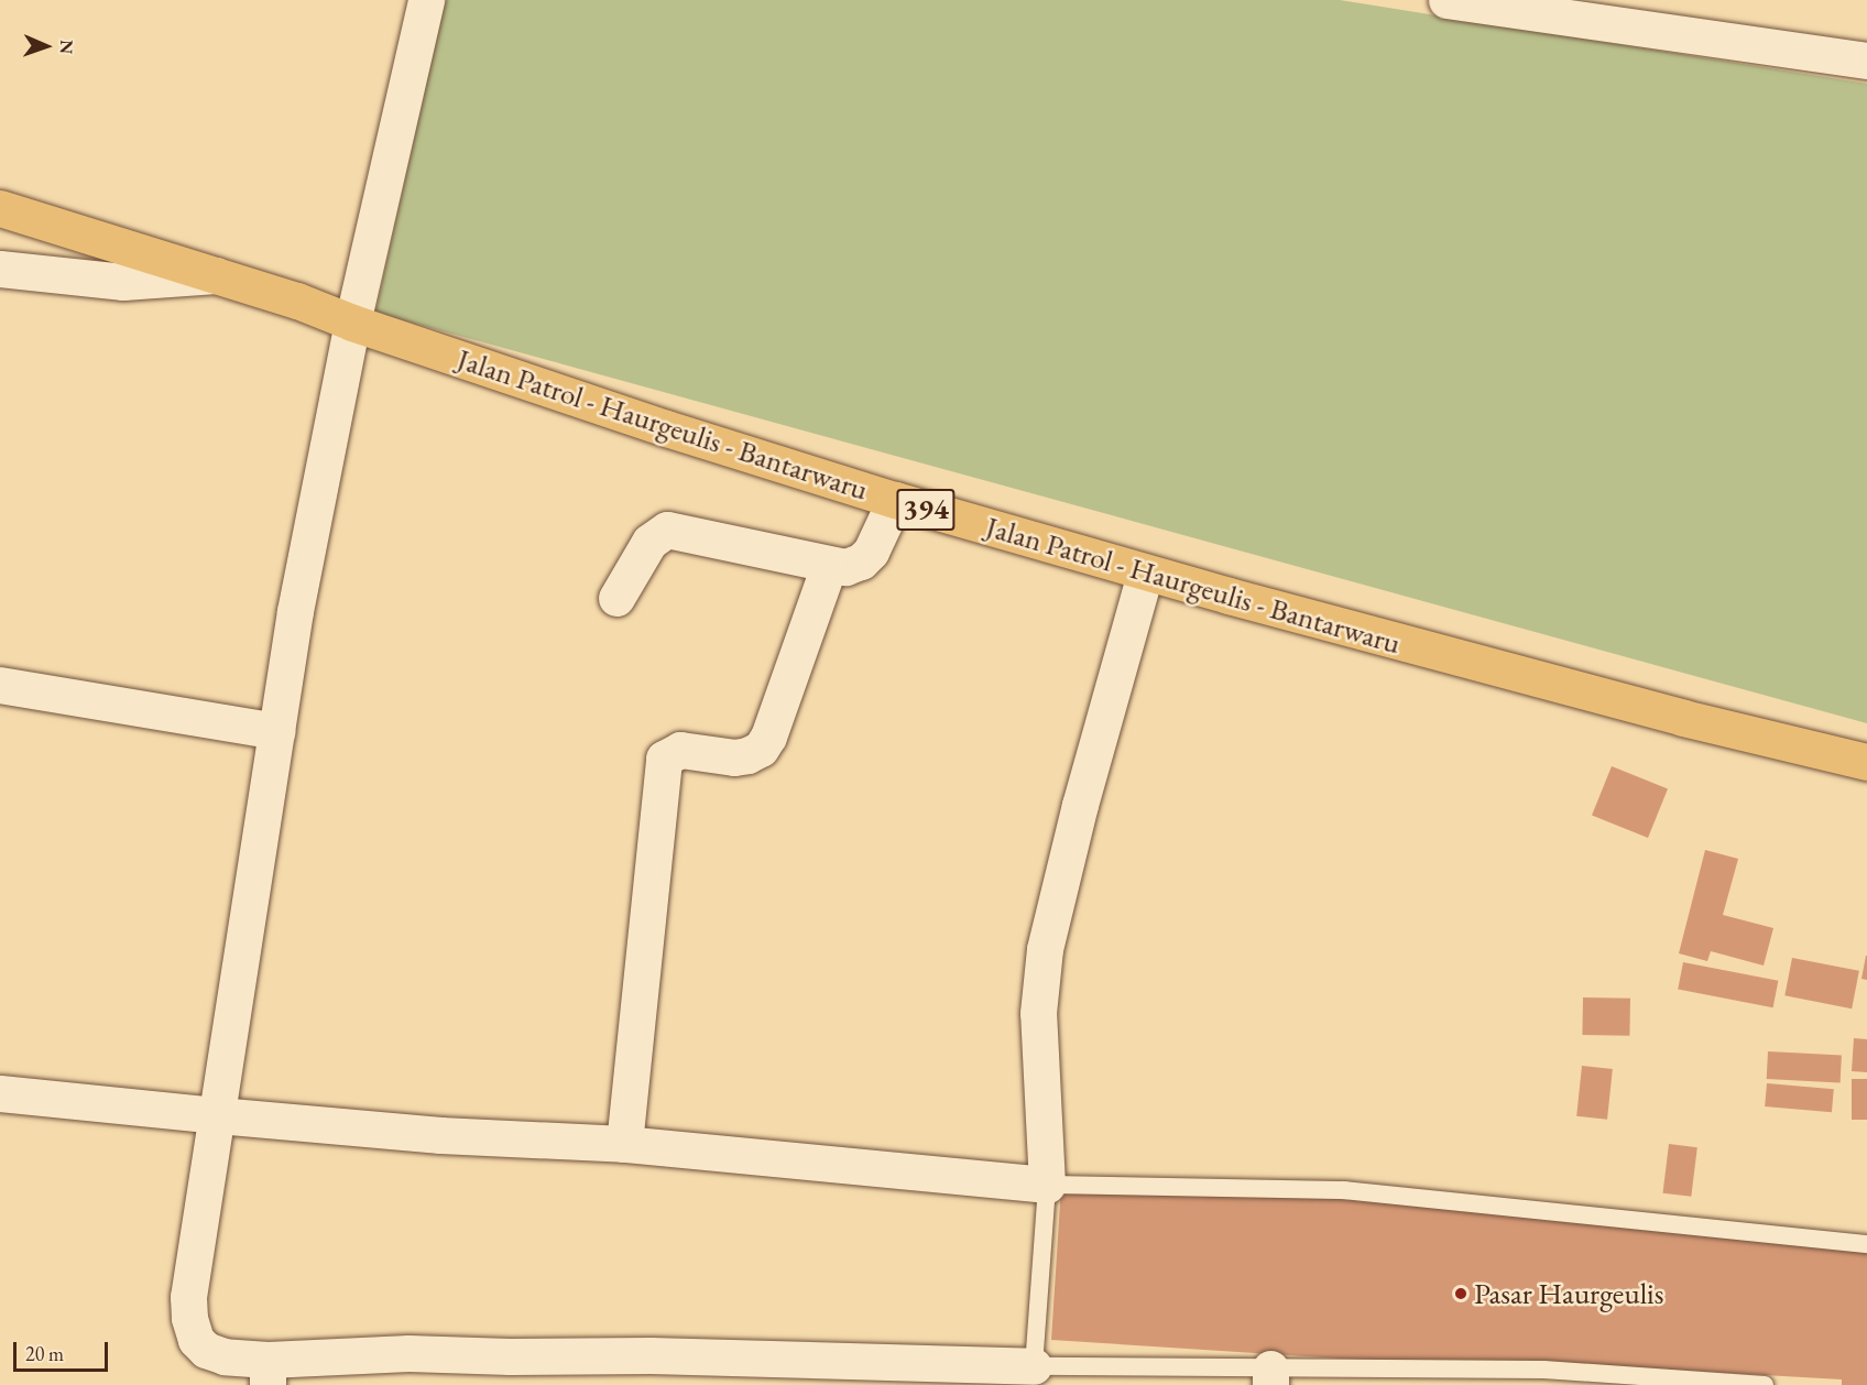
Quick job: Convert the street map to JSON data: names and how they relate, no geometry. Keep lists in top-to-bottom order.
{
  "streets": {
    "main road": ["Jalan Patrol - Haurgeulis - Bantarwaru", "394"]
  },
  "places": ["Pasar Haurgeulis"],
  "scale_bar": "20 m",
  "north": "right"
}
